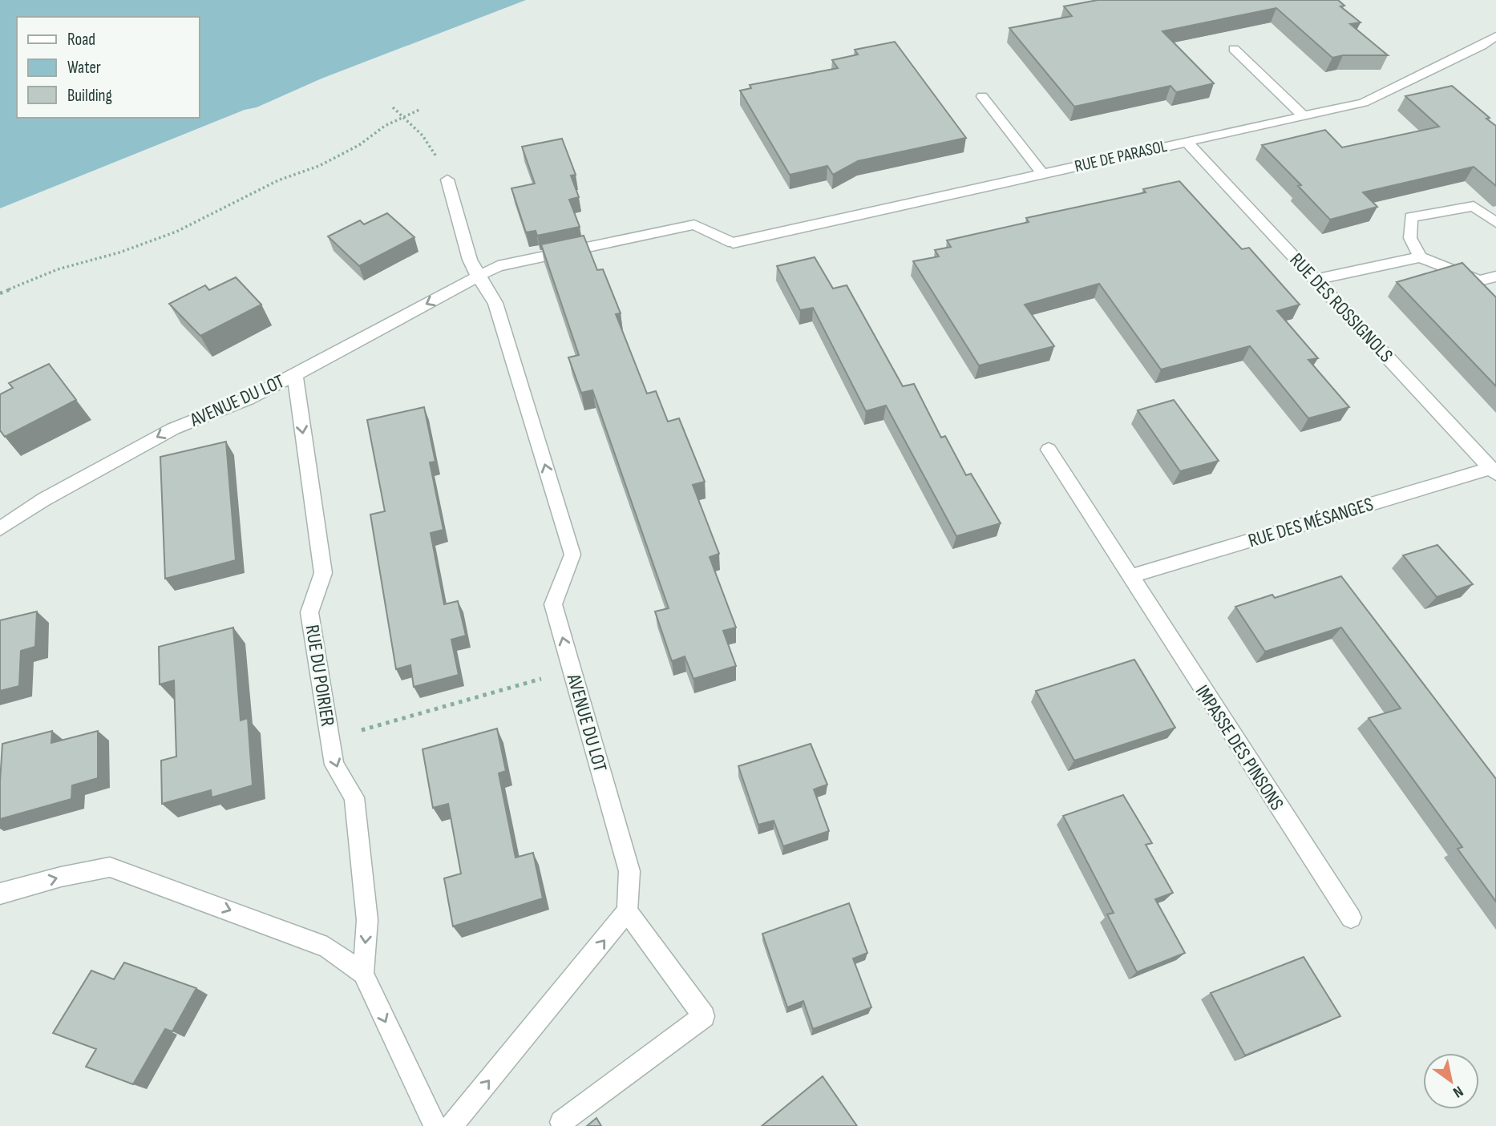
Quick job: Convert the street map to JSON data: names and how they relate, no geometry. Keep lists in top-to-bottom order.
{
  "streets": {
    "street": [
      "RUE DE PARASOL",
      "RUE DES ROSSIGNOLS",
      "AVENUE DU LOT",
      "RUE DES MÉSANGES",
      "RUE DU POIRIER",
      "IMPASSE DES PINSONS"
    ]
  },
  "crossings": [
    ["RUE DE PARASOL", "RUE DES ROSSIGNOLS"],
    ["RUE DE PARASOL", "AVENUE DU LOT"],
    ["RUE DES ROSSIGNOLS", "RUE DES MÉSANGES"],
    ["AVENUE DU LOT", "RUE DU POIRIER"],
    ["RUE DES MÉSANGES", "IMPASSE DES PINSONS"]
  ],
  "one_way": ["RUE DU POIRIER"],
  "legend": ["Road", "Water", "Building"],
  "north": "bottom right"
}
